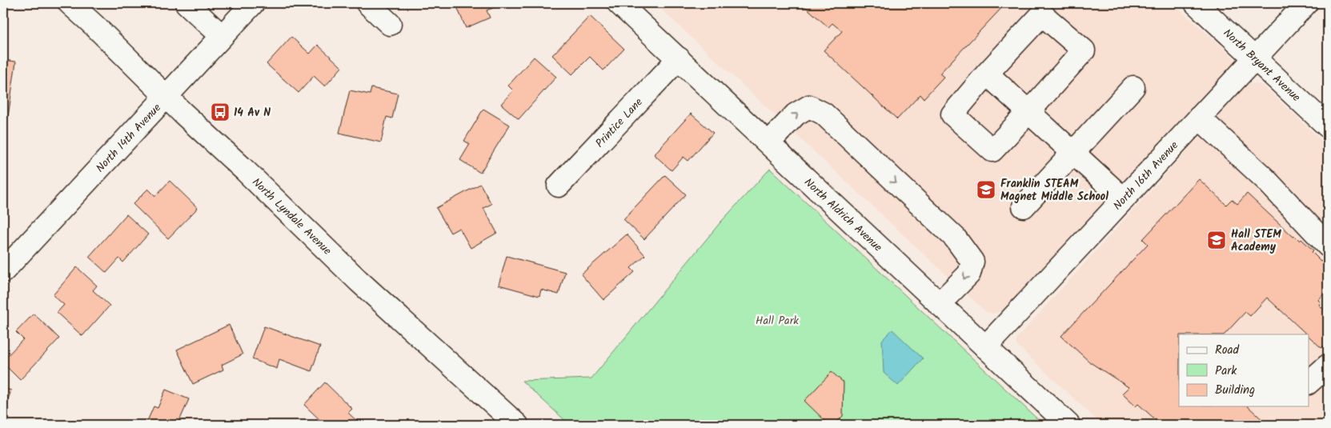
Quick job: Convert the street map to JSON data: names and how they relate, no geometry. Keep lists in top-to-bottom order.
{
  "streets": {
    "street": [
      "North Bryant Avenue",
      "Printice Lane",
      "North 14th Avenue",
      "North 16th Avenue",
      "North Aldrich Avenue",
      "North Lyndale Avenue"
    ]
  },
  "crossings": [
    ["North Bryant Avenue", "North 16th Avenue"],
    ["Printice Lane", "North Aldrich Avenue"],
    ["North 14th Avenue", "North Lyndale Avenue"],
    ["North 16th Avenue", "North Aldrich Avenue"]
  ],
  "parks": ["Hall Park"],
  "places": {
    "bus stop": ["14 Av N"],
    "school or university": ["Franklin STEAM Magnet Middle School", "Hall STEM Academy"]
  },
  "legend": ["Road", "Park", "Building"]
}
